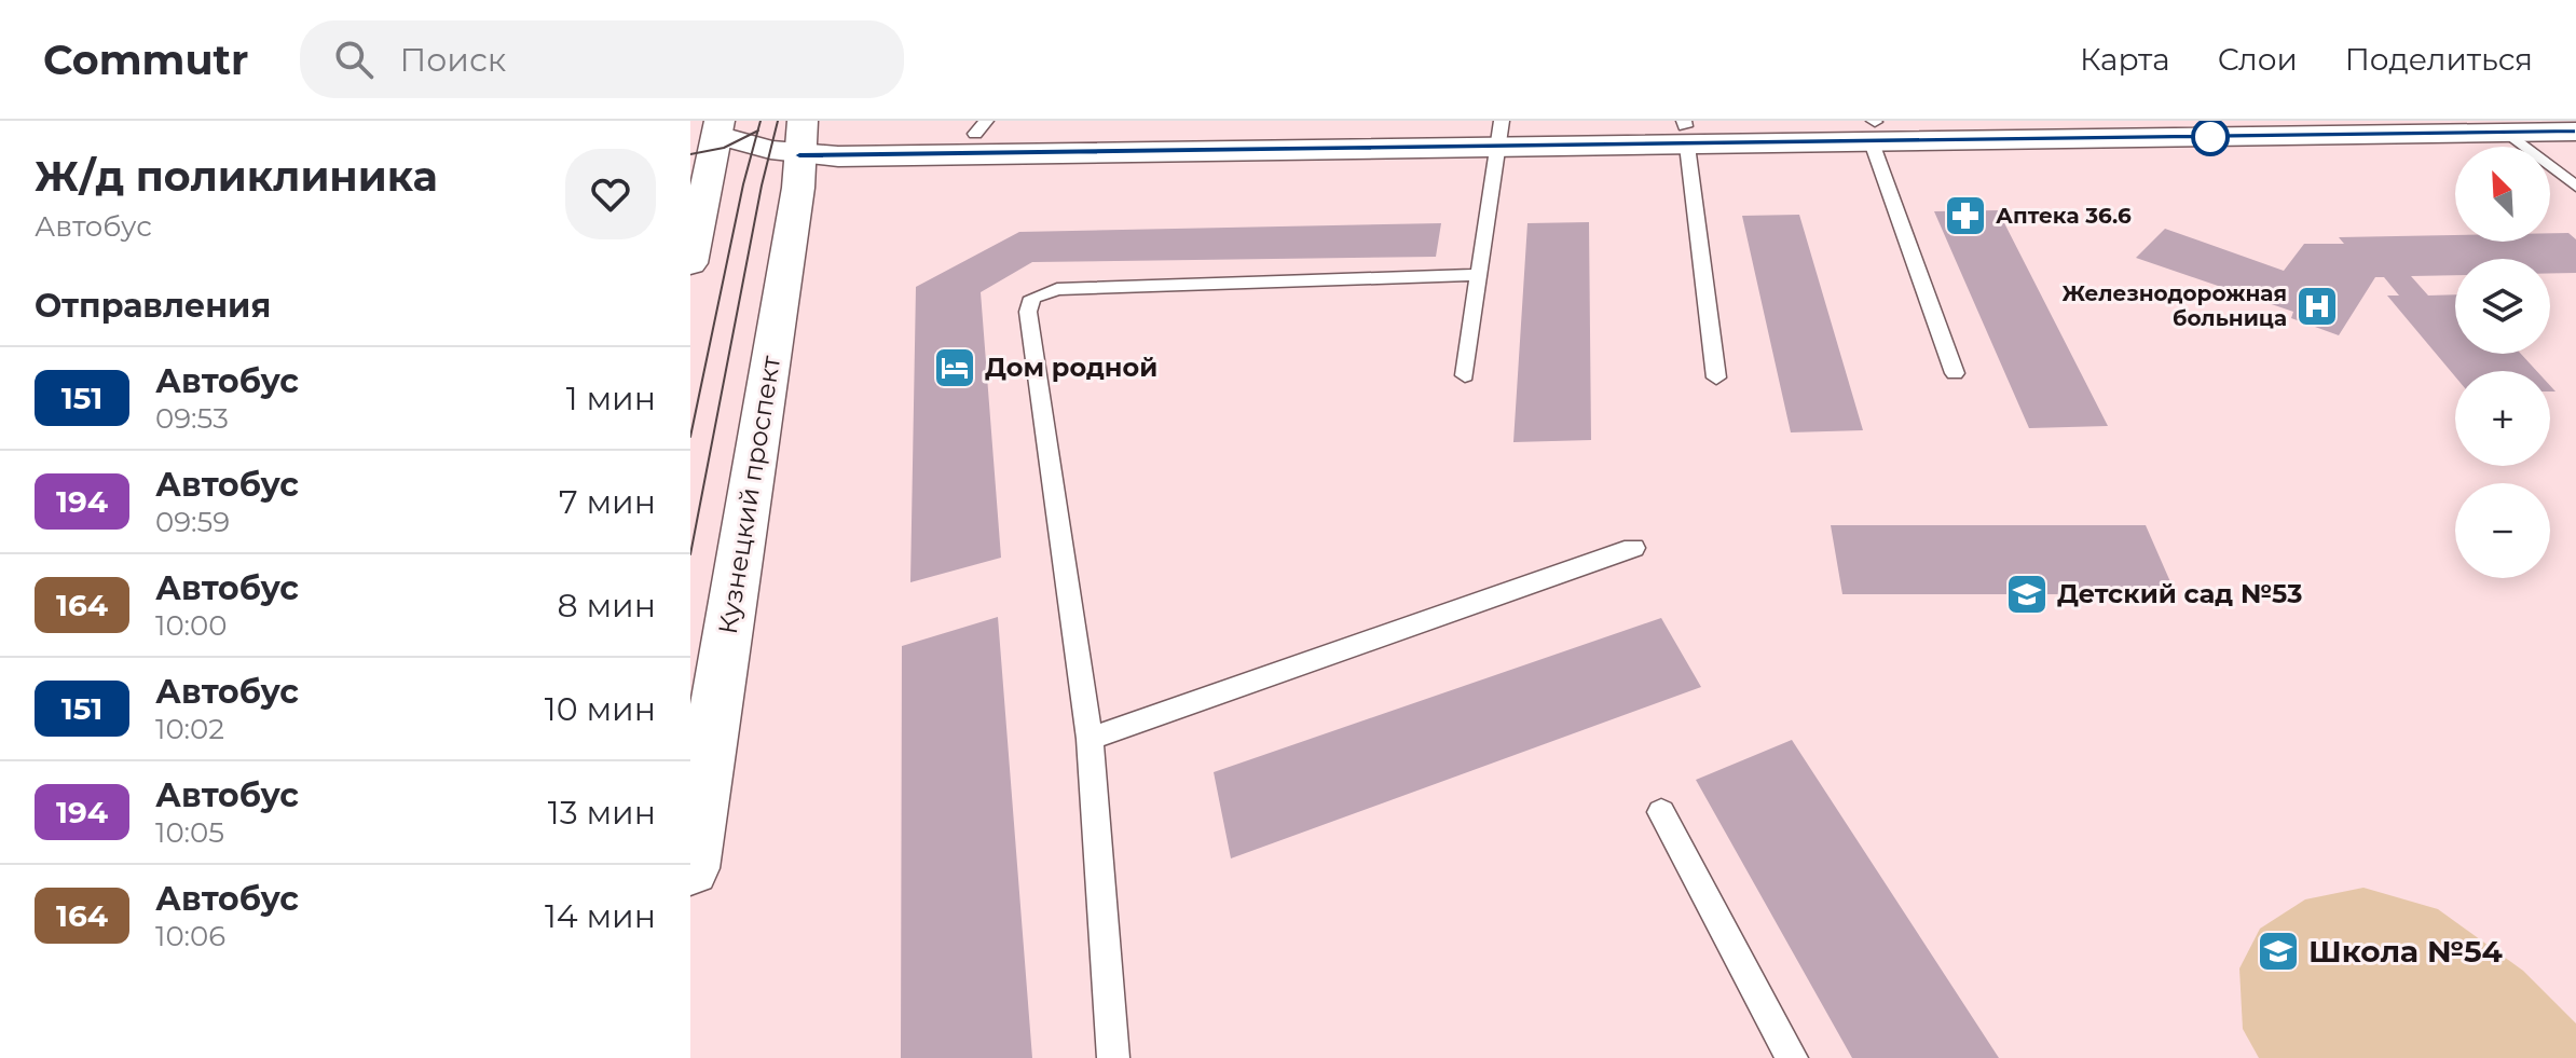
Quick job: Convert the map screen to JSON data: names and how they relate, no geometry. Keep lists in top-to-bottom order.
{
  "streets": {
    "main road": ["Кузнецкий проспект"]
  },
  "places": {
    "pharmacy": ["Аптека 36.6"],
    "hospital": ["Железнодорожная больница"],
    "hotel": ["Дом родной"],
    "school or university": ["Детский сад №53", "Школа №54"]
  },
  "lines": ["bus line 151"],
  "north": "top left",
  "page": {
    "header": "Commutr",
    "search": "Поиск",
    "nav": ["Карта", "Слои", "Поделиться"],
    "heading": [
      ["Ж/д поликлиника", "Автобус"],
      "Отправления"
    ],
    "map_buttons": ["+", "−"],
    "list": [
      {
        "mark": "151",
        "name": "Автобус",
        "note": "09:53",
        "value": "1 мин"
      },
      {
        "mark": "194",
        "name": "Автобус",
        "note": "09:59",
        "value": "7 мин"
      },
      {
        "mark": "164",
        "name": "Автобус",
        "note": "10:00",
        "value": "8 мин"
      },
      {
        "mark": "151",
        "name": "Автобус",
        "note": "10:02",
        "value": "10 мин"
      },
      {
        "mark": "194",
        "name": "Автобус",
        "note": "10:05",
        "value": "13 мин"
      },
      {
        "mark": "164",
        "name": "Автобус",
        "note": "10:06",
        "value": "14 мин"
      }
    ]
  }
}
